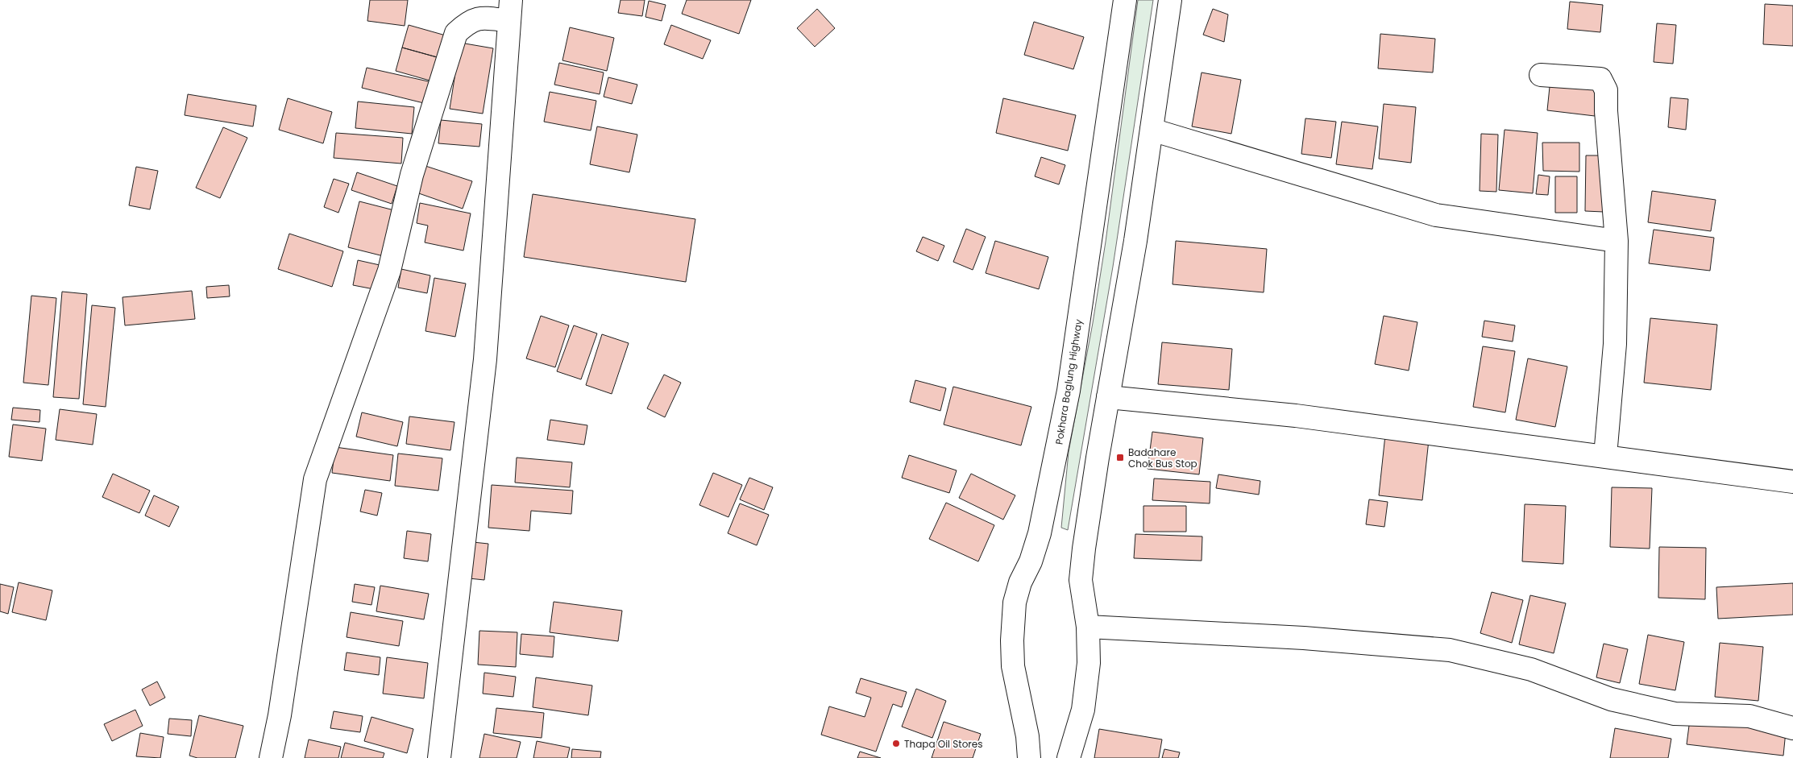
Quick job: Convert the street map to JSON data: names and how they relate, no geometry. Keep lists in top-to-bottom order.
{
  "streets": {
    "main road": ["Pokhara Baglung Highway"]
  },
  "places": {
    "transit": ["Badahare Chok Bus Stop"],
    "other": ["Thapa Oil Stores"]
  }
}
